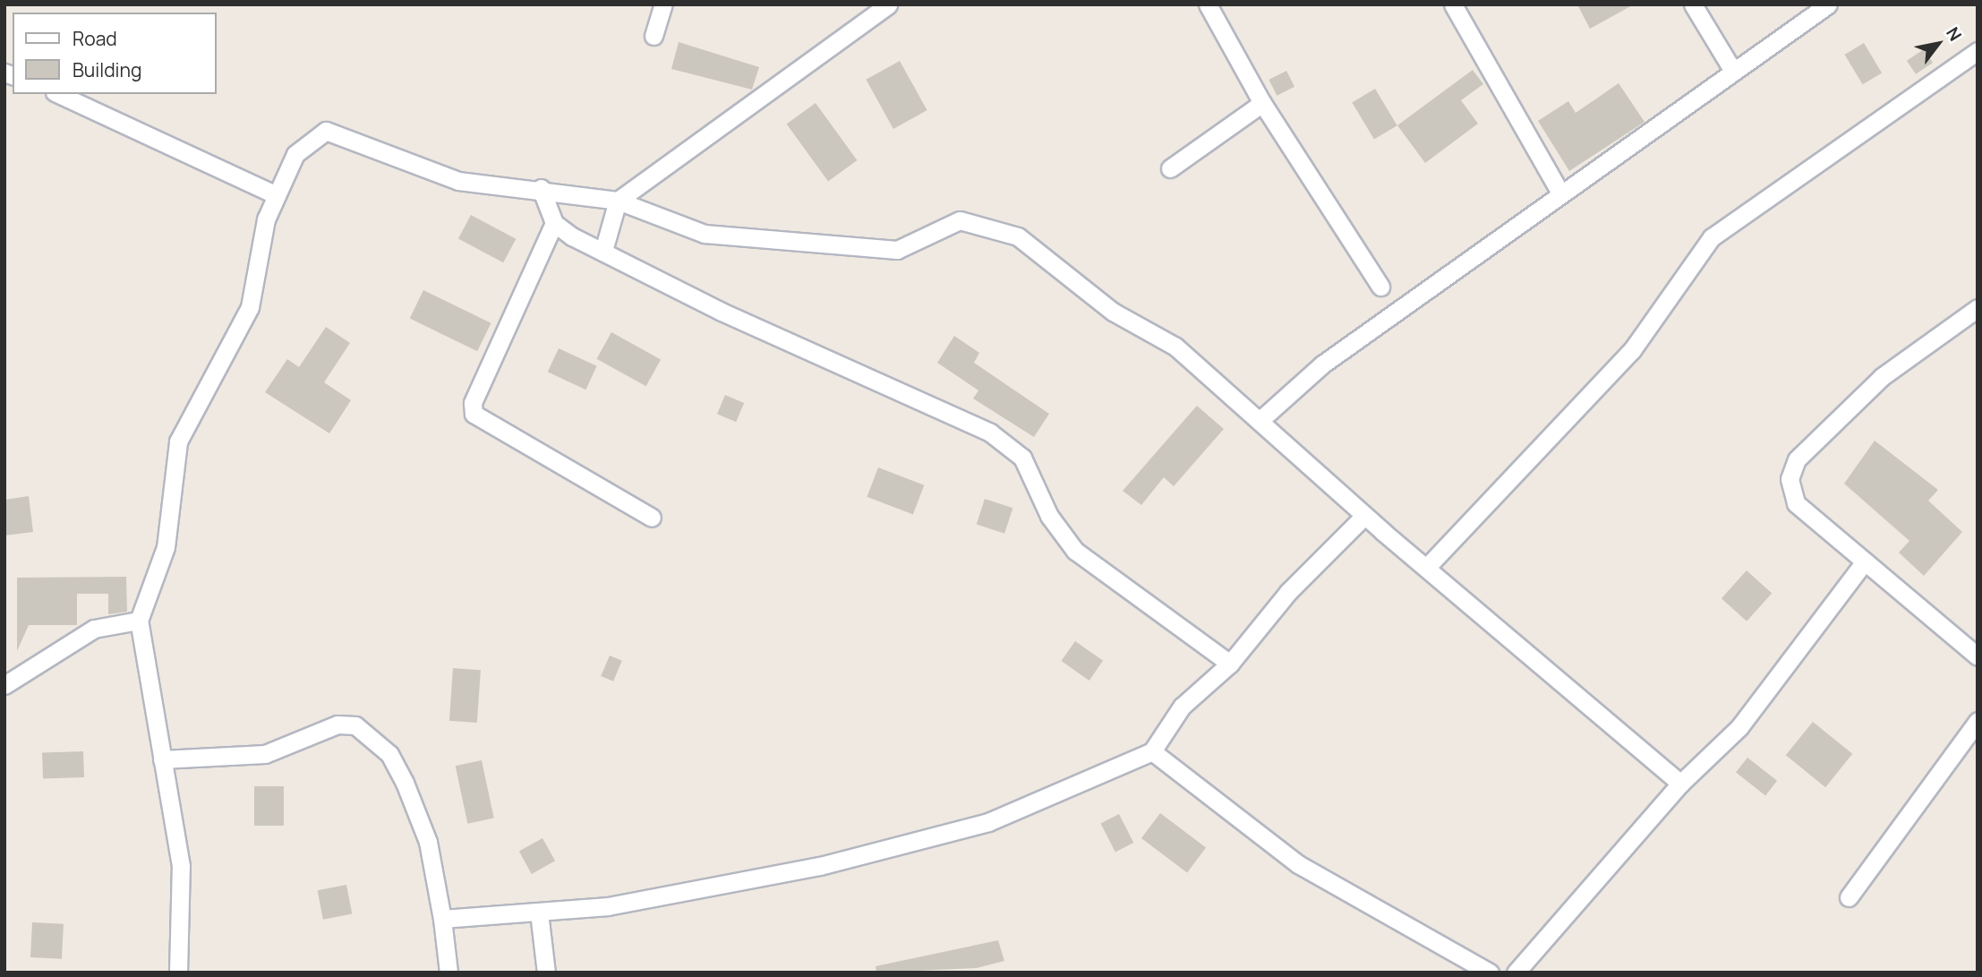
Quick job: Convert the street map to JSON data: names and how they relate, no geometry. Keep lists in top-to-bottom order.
{
  "legend": ["Road", "Building"],
  "north": "top right"
}
